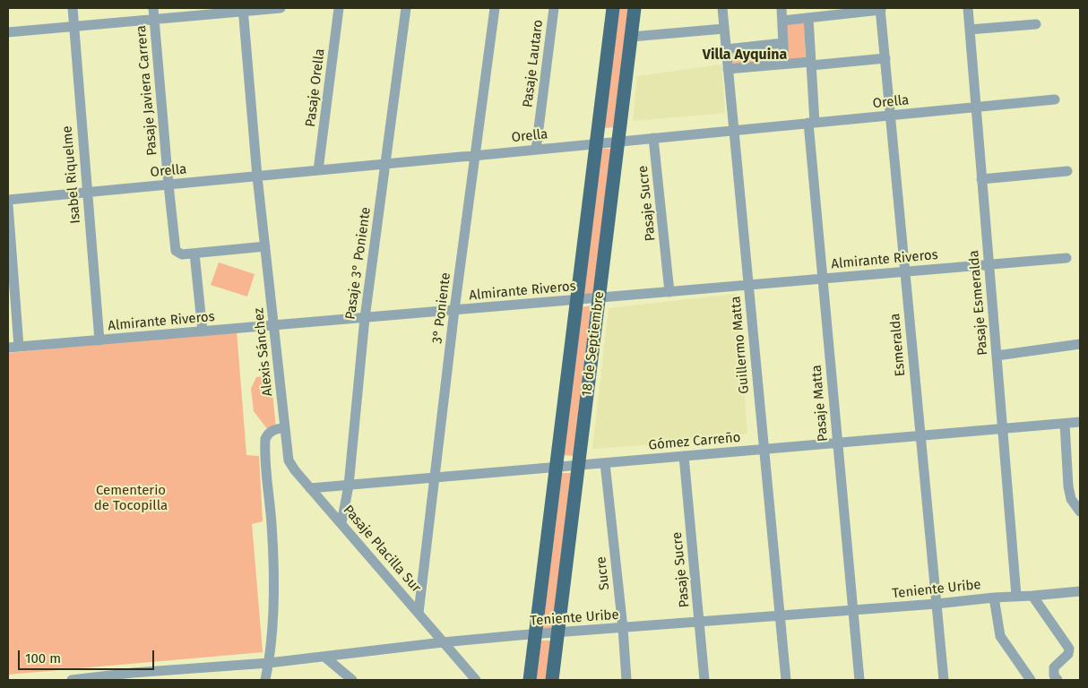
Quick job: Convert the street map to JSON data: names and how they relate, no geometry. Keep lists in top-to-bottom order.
{
  "streets": {
    "main road": ["18 de Septiembre"],
    "street": [
      "Pasaje Lautaro",
      "Pasaje Orella",
      "Pasaje Javiera Carrera",
      "Orella",
      "Isabel Riquelme",
      "Pasaje Sucre",
      "Almirante Riveros",
      "Pasaje 3° Poniente",
      "Pasaje Esmeralda",
      "3° Poniente",
      "Guillermo Matta",
      "Esmeralda",
      "Alexis Sánchez",
      "Pasaje Matta",
      "Gómez Carreño",
      "Pasaje Placilla Sur",
      "Sucre",
      "Teniente Uribe"
    ]
  },
  "crossings": [
    ["Pasaje Lautaro", "Orella"],
    ["Pasaje Orella", "Orella"],
    ["Pasaje Javiera Carrera", "Orella"],
    ["Orella", "Isabel Riquelme"],
    ["Orella", "Pasaje Sucre"],
    ["Orella", "Pasaje 3° Poniente"],
    ["Orella", "Pasaje Esmeralda"],
    ["Orella", "3° Poniente"],
    ["Orella", "18 de Septiembre"],
    ["Orella", "Guillermo Matta"],
    ["Orella", "Esmeralda"],
    ["Orella", "Alexis Sánchez"],
    ["Orella", "Pasaje Matta"],
    ["Isabel Riquelme", "Almirante Riveros"],
    ["Pasaje Sucre", "Almirante Riveros"],
    ["Pasaje Sucre", "Gómez Carreño"],
    ["Pasaje Sucre", "Teniente Uribe"],
    ["Almirante Riveros", "Pasaje 3° Poniente"],
    ["Almirante Riveros", "Pasaje Esmeralda"],
    ["Almirante Riveros", "3° Poniente"],
    ["Almirante Riveros", "18 de Septiembre"],
    ["Almirante Riveros", "Guillermo Matta"],
    ["Almirante Riveros", "Esmeralda"],
    ["Almirante Riveros", "Alexis Sánchez"],
    ["Almirante Riveros", "Pasaje Matta"],
    ["Pasaje 3° Poniente", "Gómez Carreño"],
    ["Pasaje 3° Poniente", "Pasaje Placilla Sur"],
    ["Pasaje Esmeralda", "Gómez Carreño"],
    ["Pasaje Esmeralda", "Teniente Uribe"],
    ["3° Poniente", "Gómez Carreño"],
    ["3° Poniente", "Pasaje Placilla Sur"],
    ["18 de Septiembre", "Gómez Carreño"],
    ["18 de Septiembre", "Teniente Uribe"],
    ["Guillermo Matta", "Gómez Carreño"],
    ["Guillermo Matta", "Teniente Uribe"],
    ["Esmeralda", "Gómez Carreño"],
    ["Esmeralda", "Teniente Uribe"],
    ["Alexis Sánchez", "Pasaje Placilla Sur"],
    ["Pasaje Matta", "Gómez Carreño"],
    ["Pasaje Matta", "Teniente Uribe"],
    ["Gómez Carreño", "Pasaje Placilla Sur"],
    ["Gómez Carreño", "Sucre"],
    ["Pasaje Placilla Sur", "Teniente Uribe"],
    ["Sucre", "Teniente Uribe"]
  ],
  "districts": ["Villa Ayquina"],
  "parks": ["Cementerio de Tocopilla"],
  "scale_bar": "100 m"
}
